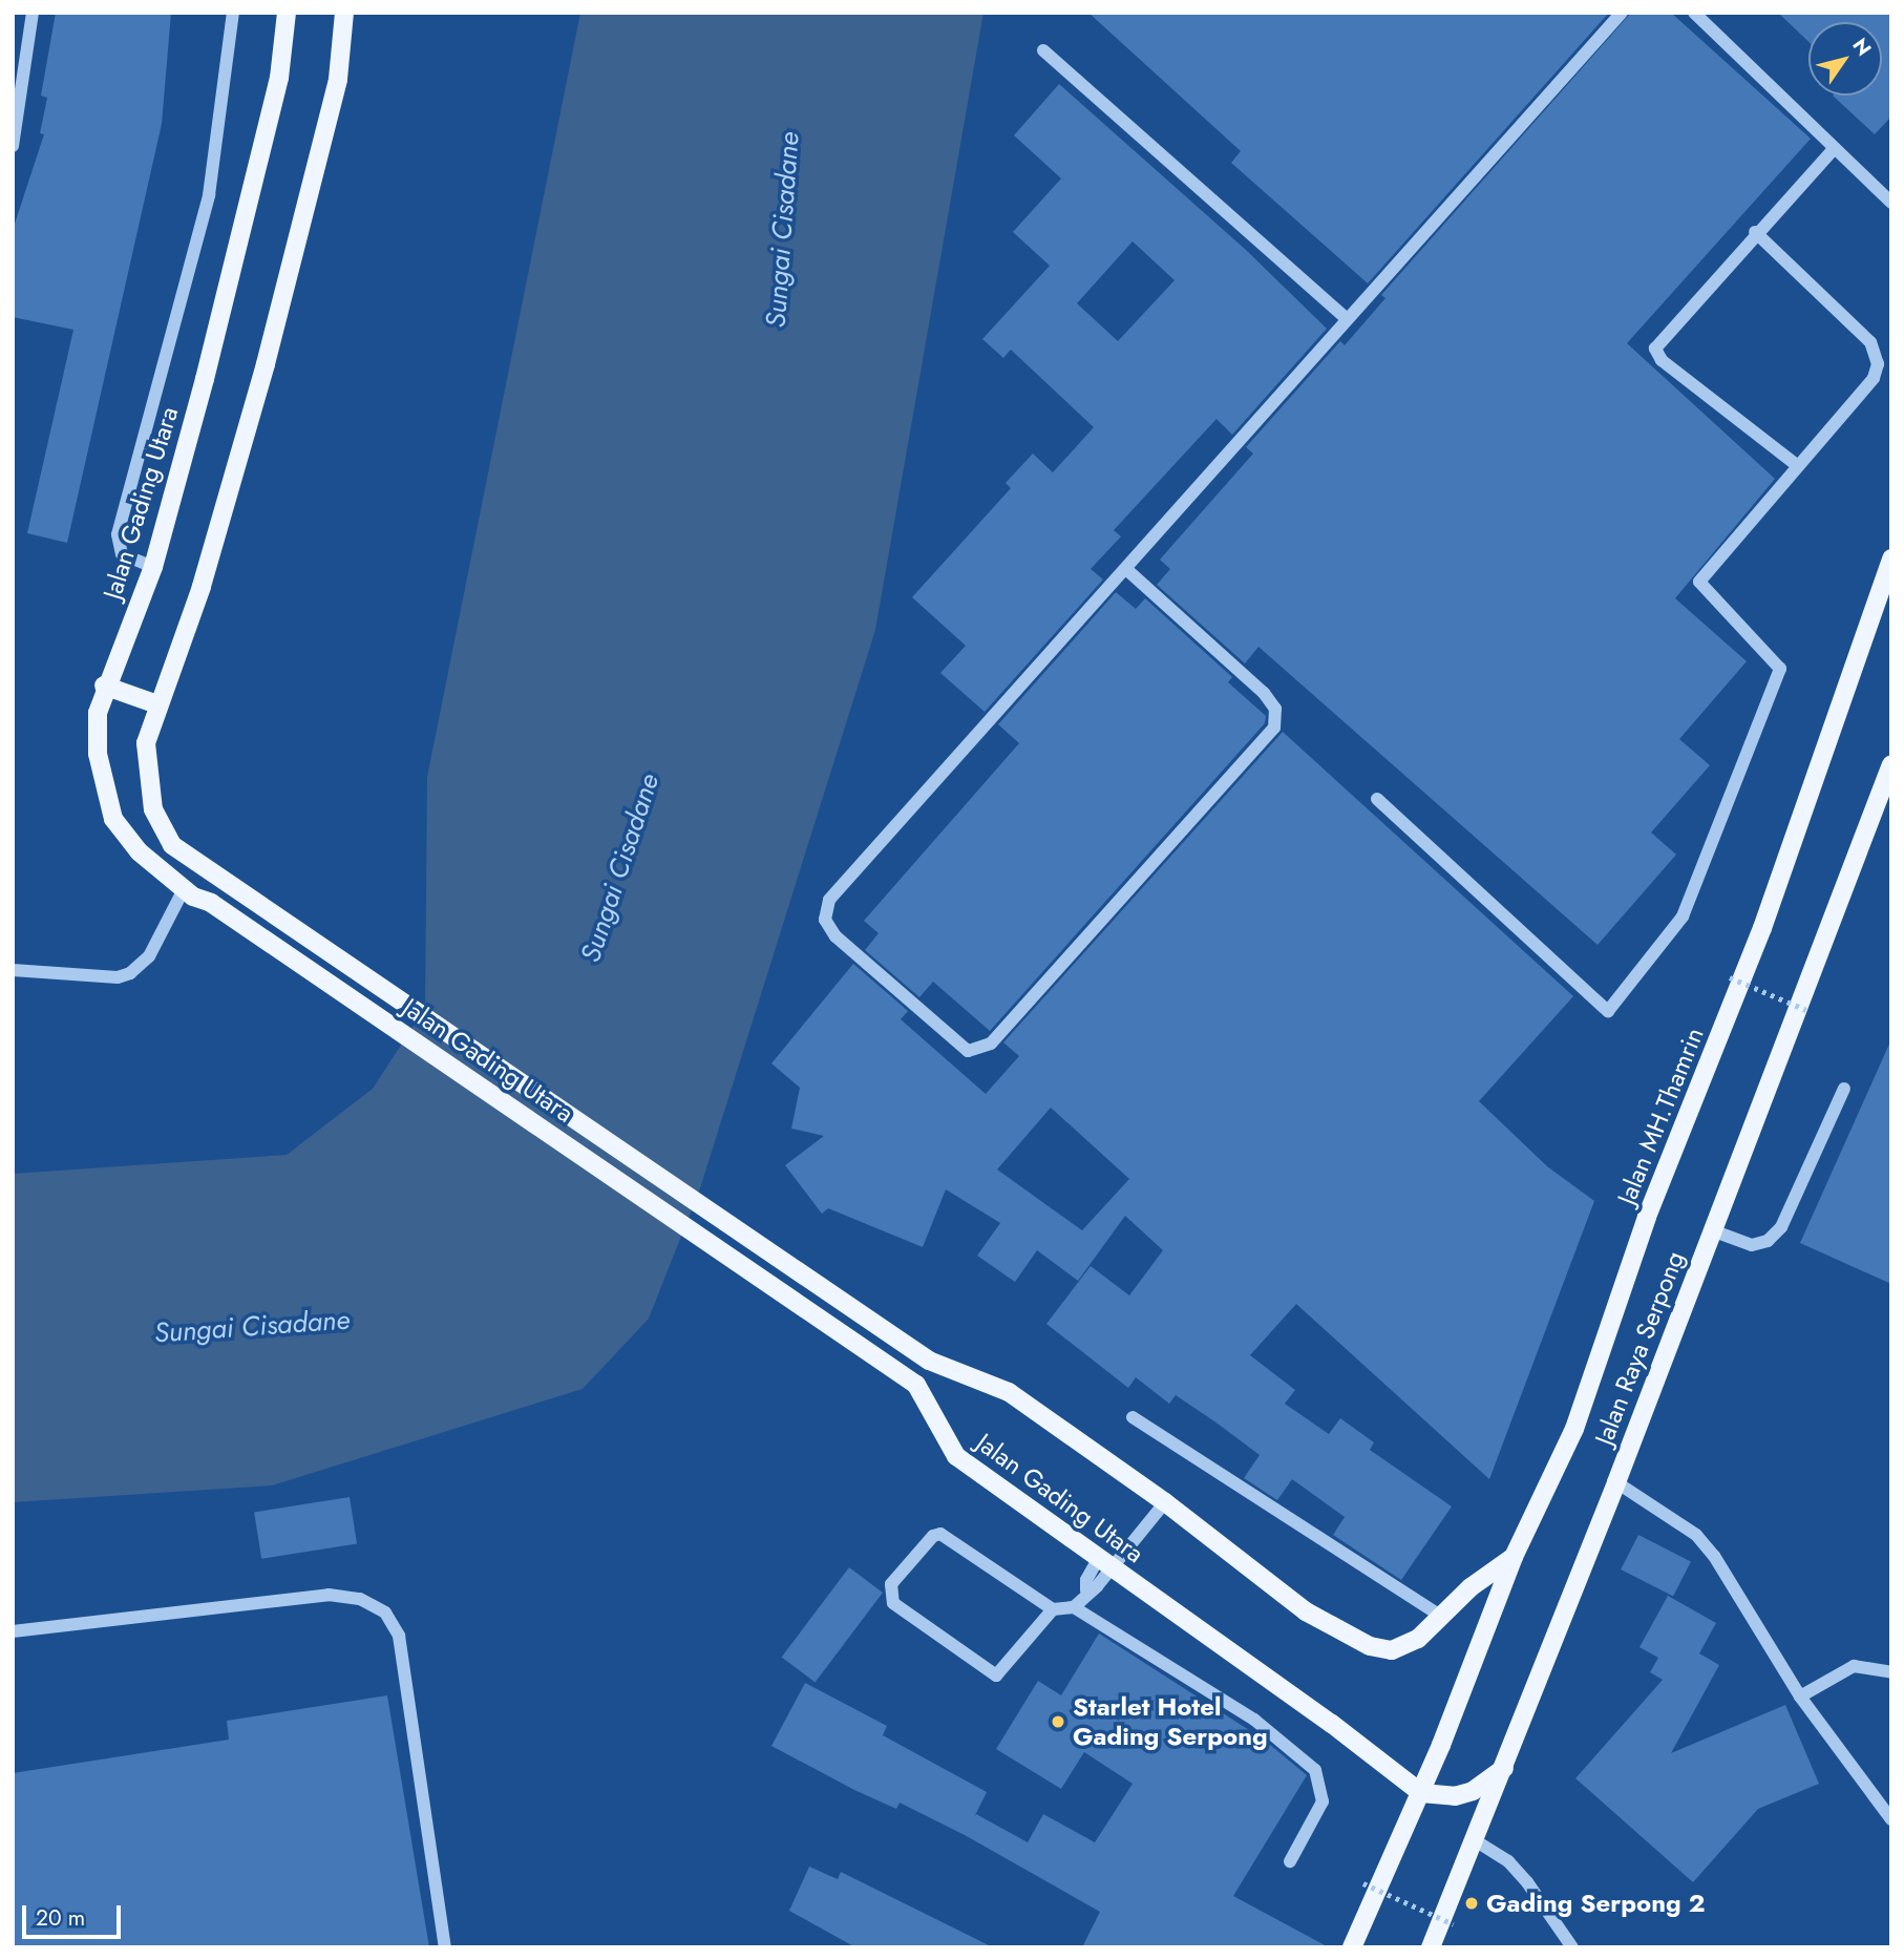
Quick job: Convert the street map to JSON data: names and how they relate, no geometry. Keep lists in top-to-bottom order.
{
  "streets": {
    "main road": ["Jalan Gading Utara", "Jalan MH.Thamrin", "Jalan Raya Serpong"]
  },
  "crossings": [
    ["Jalan Gading Utara", "Jalan MH.Thamrin"]
  ],
  "water": ["Sungai Cisadane"],
  "places": ["Starlet Hotel Gading Serpong", "Gading Serpong 2"],
  "scale_bar": "20 m",
  "north": "top right"
}
